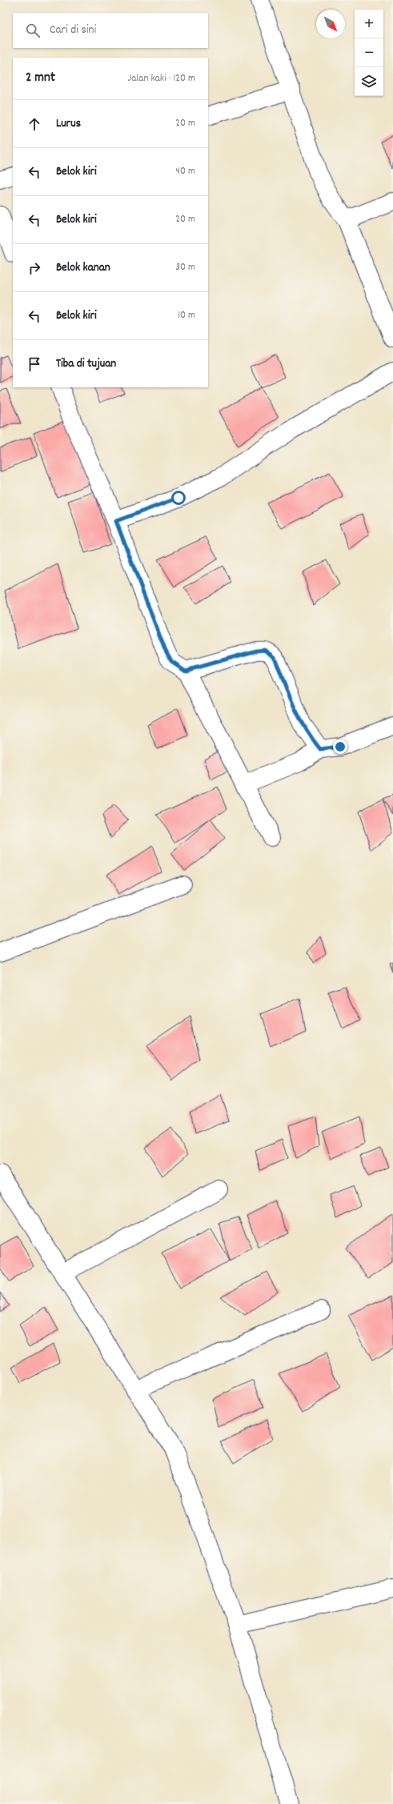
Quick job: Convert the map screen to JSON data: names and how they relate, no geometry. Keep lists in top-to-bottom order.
{
  "north": "bottom right",
  "page": {
    "map_buttons": ["+", "−"],
    "search": "Cari di sini",
    "heading": ["2 mnt", "Jalan kaki · 120 m"],
    "list": [
      ["Lurus", "20 m"],
      ["Belok kiri", "40 m"],
      ["Belok kiri", "20 m"],
      ["Belok kanan", "30 m"],
      ["Belok kiri", "10 m"],
      "Tiba di tujuan"
    ]
  }
}
